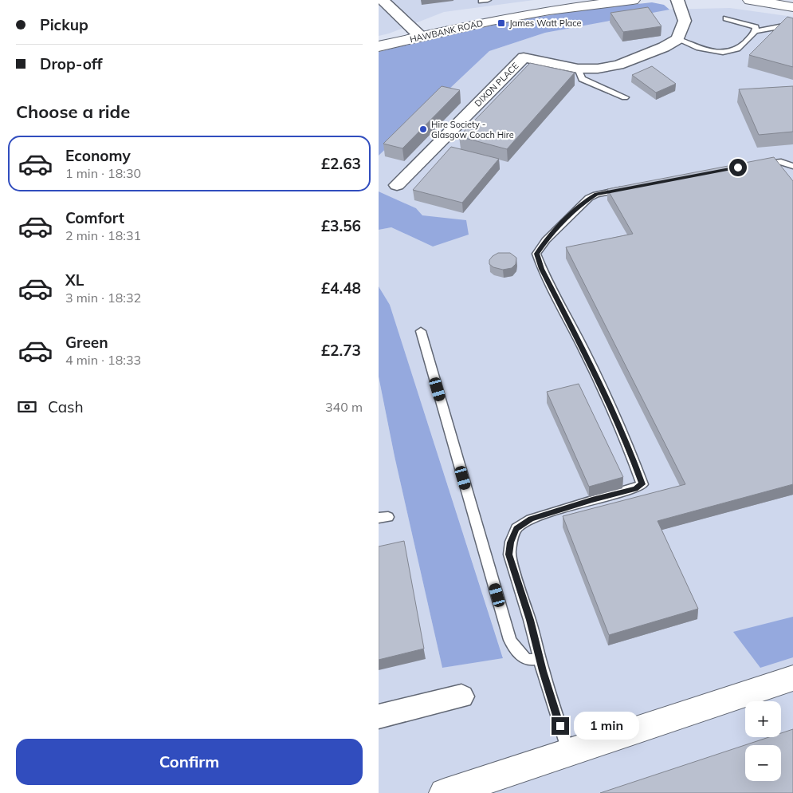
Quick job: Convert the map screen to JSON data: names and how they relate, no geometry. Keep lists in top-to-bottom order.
{
  "streets": {
    "street": ["HAWBANK ROAD", "DIXON PLACE"]
  },
  "places": {
    "transit": ["James Watt Place"],
    "other": ["Hire Society - Glasgow Coach Hire"]
  },
  "page": {
    "banner": ["Pickup", "Drop-off"],
    "heading": "Choose a ride",
    "list": [
      {
        "name": "Economy",
        "note": "1 min · 18:30",
        "value": "£2.63"
      },
      {
        "name": "Comfort",
        "note": "2 min · 18:31",
        "value": "£3.56"
      },
      {
        "name": "XL",
        "note": "3 min · 18:32",
        "value": "£4.48"
      },
      {
        "name": "Green",
        "note": "4 min · 18:33",
        "value": "£2.73"
      }
    ],
    "pay": ["Cash", "340 m"],
    "map_buttons": ["+", "−"],
    "bubble": "1 min",
    "buttons": "Confirm"
  }
}
